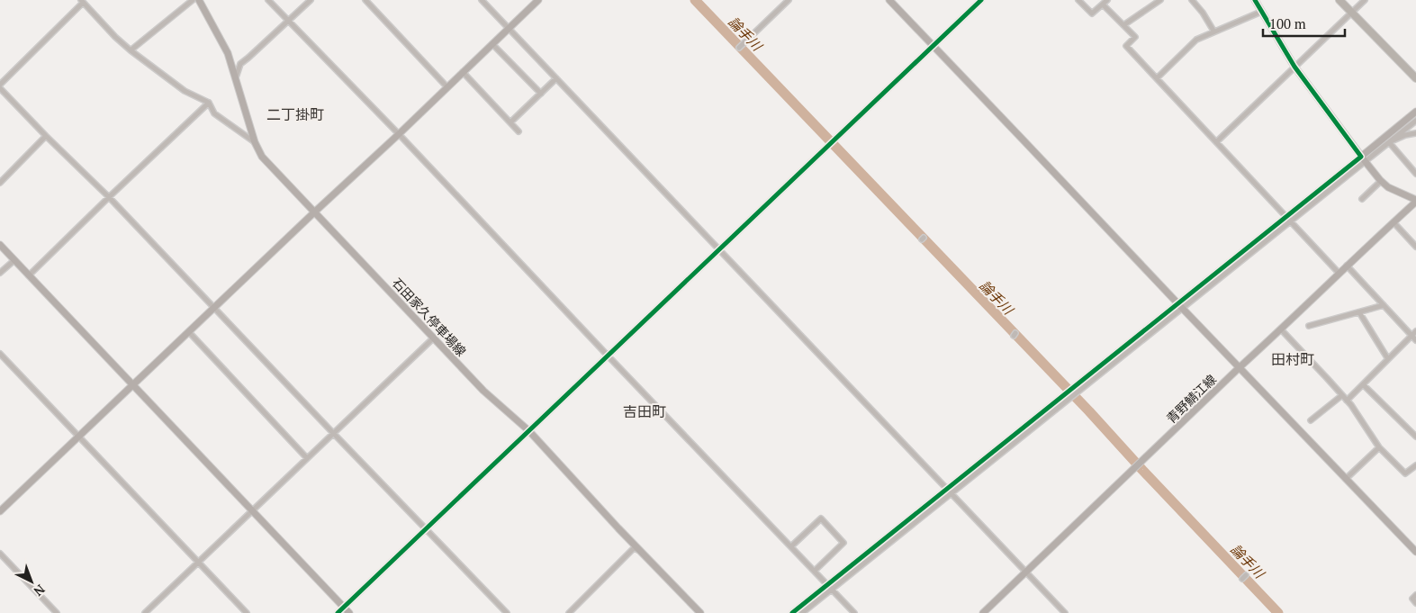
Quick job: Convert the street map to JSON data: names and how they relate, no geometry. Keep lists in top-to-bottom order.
{
  "streets": {
    "street": ["石田家久停車場線", "青野鯖江線"]
  },
  "districts": ["二丁掛町", "田村町", "吉田町"],
  "water": ["論手川"],
  "scale_bar": "100 m",
  "north": "bottom right"
}
